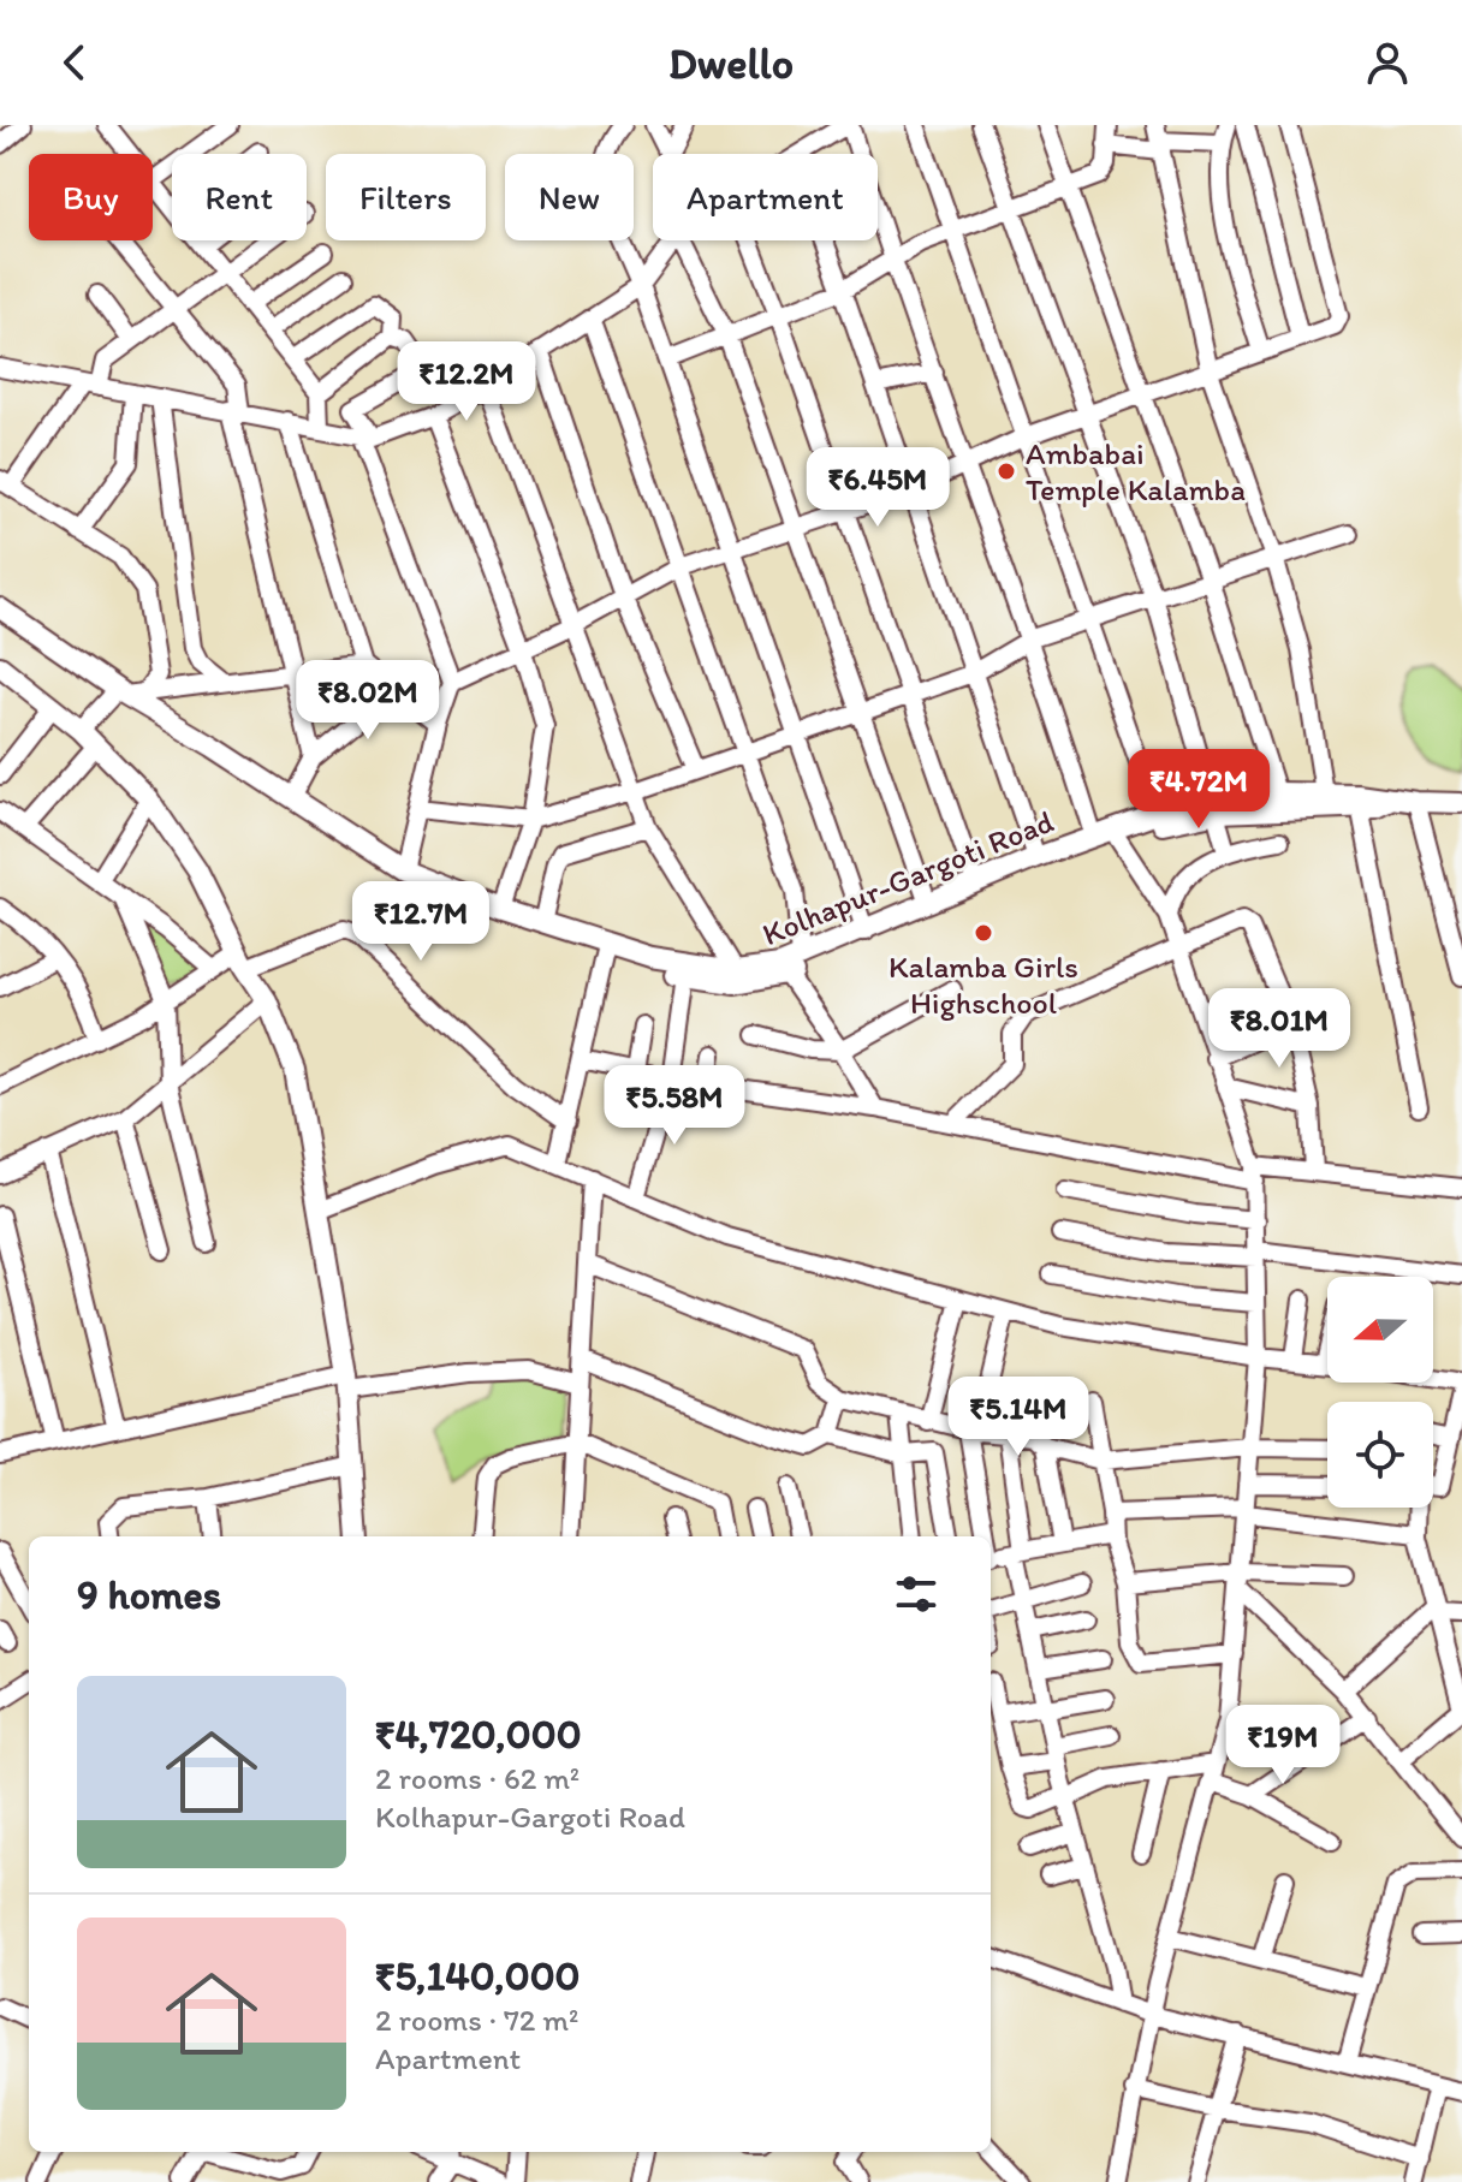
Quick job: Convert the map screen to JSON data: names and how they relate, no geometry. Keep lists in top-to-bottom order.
{
  "streets": {
    "main road": ["Kolhapur-Gargoti Road"]
  },
  "places": ["Ambabai Temple Kalamba", "Kalamba Girls Highschool"],
  "north": "left",
  "page": {
    "header": "Dwello",
    "chip": [
      "Buy",
      "Rent",
      "Filters",
      "New",
      "Apartment"
    ],
    "price": [
      "₹12.2M",
      "₹6.45M",
      "₹8.02M",
      "₹4.72M",
      "₹12.7M",
      "₹8.01M",
      "₹5.58M",
      "₹5.14M",
      "₹19M"
    ],
    "heading": "9 homes",
    "list": [
      {
        "name": "₹4,720,000",
        "note": "2 rooms · 62 m² · Kolhapur-Gargoti Road"
      },
      {
        "name": "₹5,140,000",
        "note": "2 rooms · 72 m² · Apartment"
      }
    ]
  }
}
